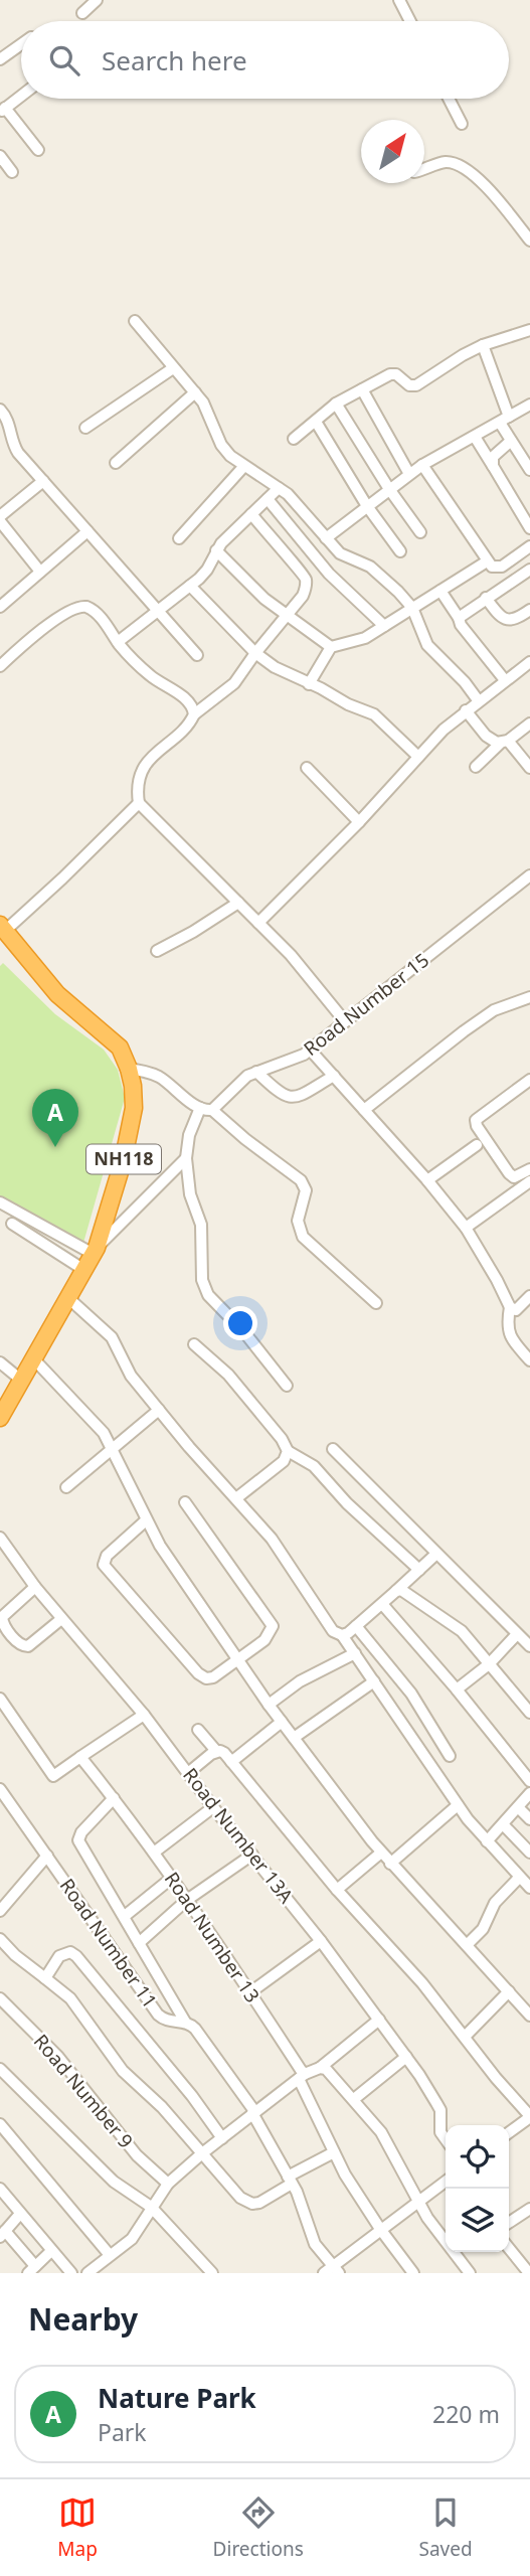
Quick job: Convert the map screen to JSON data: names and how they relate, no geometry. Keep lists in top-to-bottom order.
{
  "streets": {
    "highway": ["NH118"],
    "street": [
      "Road Number 15",
      "Road Number 13A",
      "Road Number 13",
      "Road Number 11",
      "Road Number 9"
    ]
  },
  "north": "top right",
  "page": {
    "search": "Search here",
    "pins": "A",
    "heading": "Nearby",
    "list": [
      {
        "mark": "A",
        "name": "Nature Park",
        "note": "Park",
        "value": "220 m"
      }
    ],
    "nav": ["Map", "Directions", "Saved"]
  }
}
